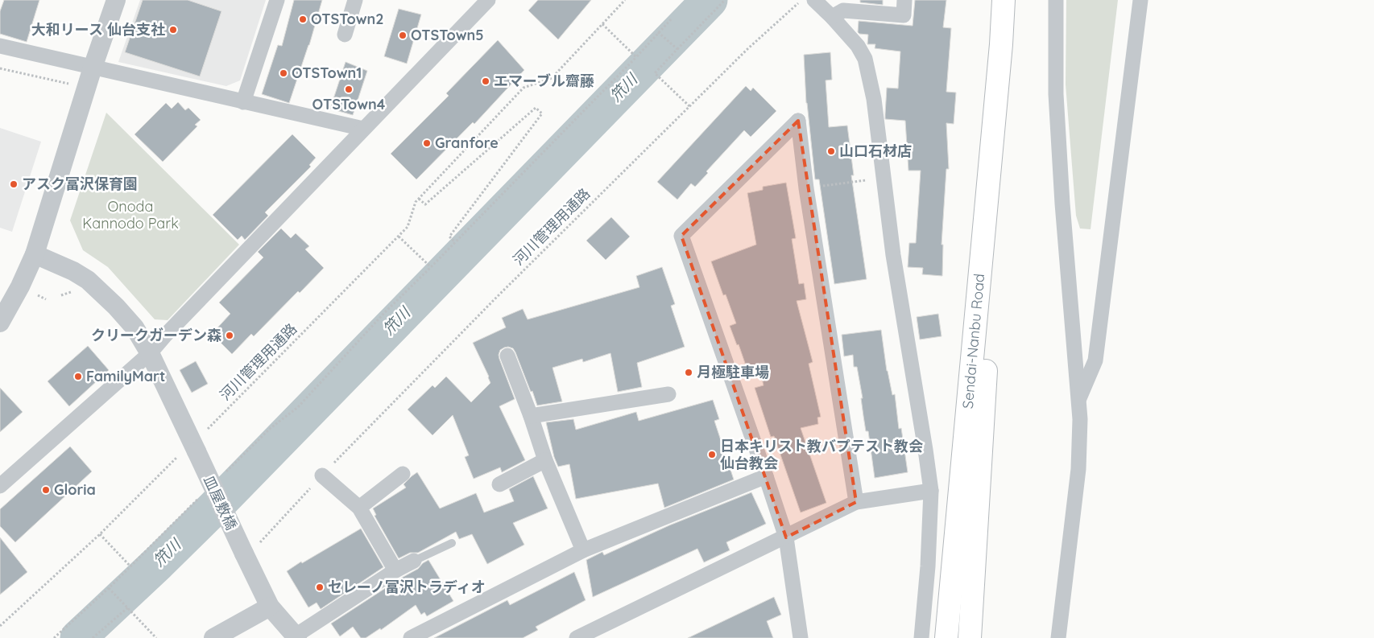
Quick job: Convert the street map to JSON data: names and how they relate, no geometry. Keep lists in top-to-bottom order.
{
  "streets": {
    "highway": ["Sendai-Nanbu Road"],
    "street": ["皿屋敷橋"],
    "path": ["河川管理用通路"]
  },
  "crossings": [
    ["河川管理用通路", "皿屋敷橋"]
  ],
  "water": ["笊川"],
  "parks": ["Onoda Kannodo Park"],
  "places": [
    "OTSTown2",
    "大和リース 仙台支社",
    "OTSTown5",
    "OTSTown1",
    "エマーブル齋藤",
    "OTSTown4",
    "Granfore",
    "山口石材店",
    "アスク富沢保育園",
    "クリークガーデン森",
    "月極駐車場",
    "FamilyMart",
    "日本キリスト教バプテスト教会 仙台教会",
    "Gloria",
    "セレーノ富沢トラディオ"
  ]
}
